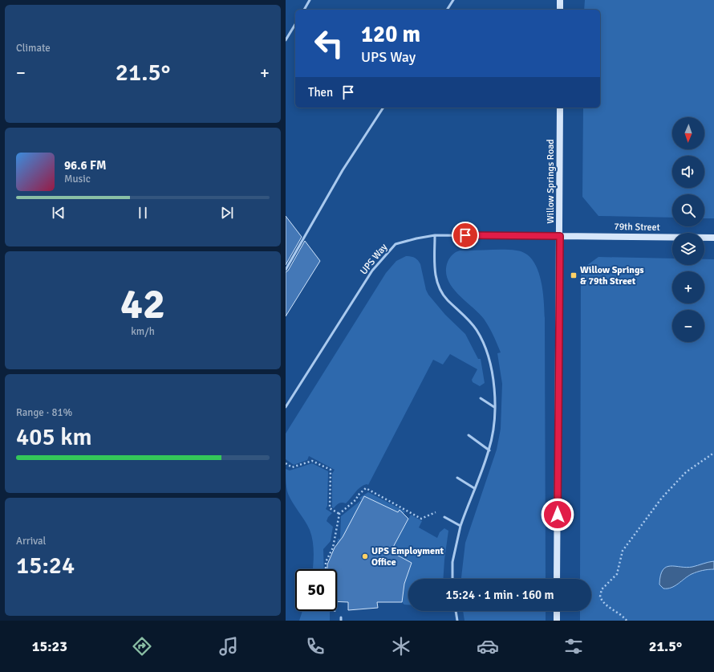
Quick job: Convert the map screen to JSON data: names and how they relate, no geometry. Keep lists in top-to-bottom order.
{
  "streets": {
    "main road": ["Willow Springs Road", "79th Street"],
    "lane": ["UPS Way"]
  },
  "crossings": [
    ["Willow Springs Road", "79th Street"],
    ["Willow Springs Road", "UPS Way"],
    ["79th Street", "UPS Way"]
  ],
  "places": {
    "transit": ["Willow Springs & 79th Street"],
    "other": ["UPS Employment Office"]
  },
  "north": "bottom",
  "page": {
    "tile": [
      "Climate",
      ["42", "km/h"],
      ["Range · 81%", "405 km"],
      ["Arrival", "15:24"]
    ],
    "turn": ["120 m", "UPS Way"],
    "heat": ["−", "21.5°", "+"],
    "then": "Then",
    "map_buttons": ["+", "−"],
    "song": ["96.6 FM", "Music"],
    "limit": "50",
    "trip": "15:24 · 1 min · 160 m",
    "tabs": ["15:23", "21.5°"]
  }
}
